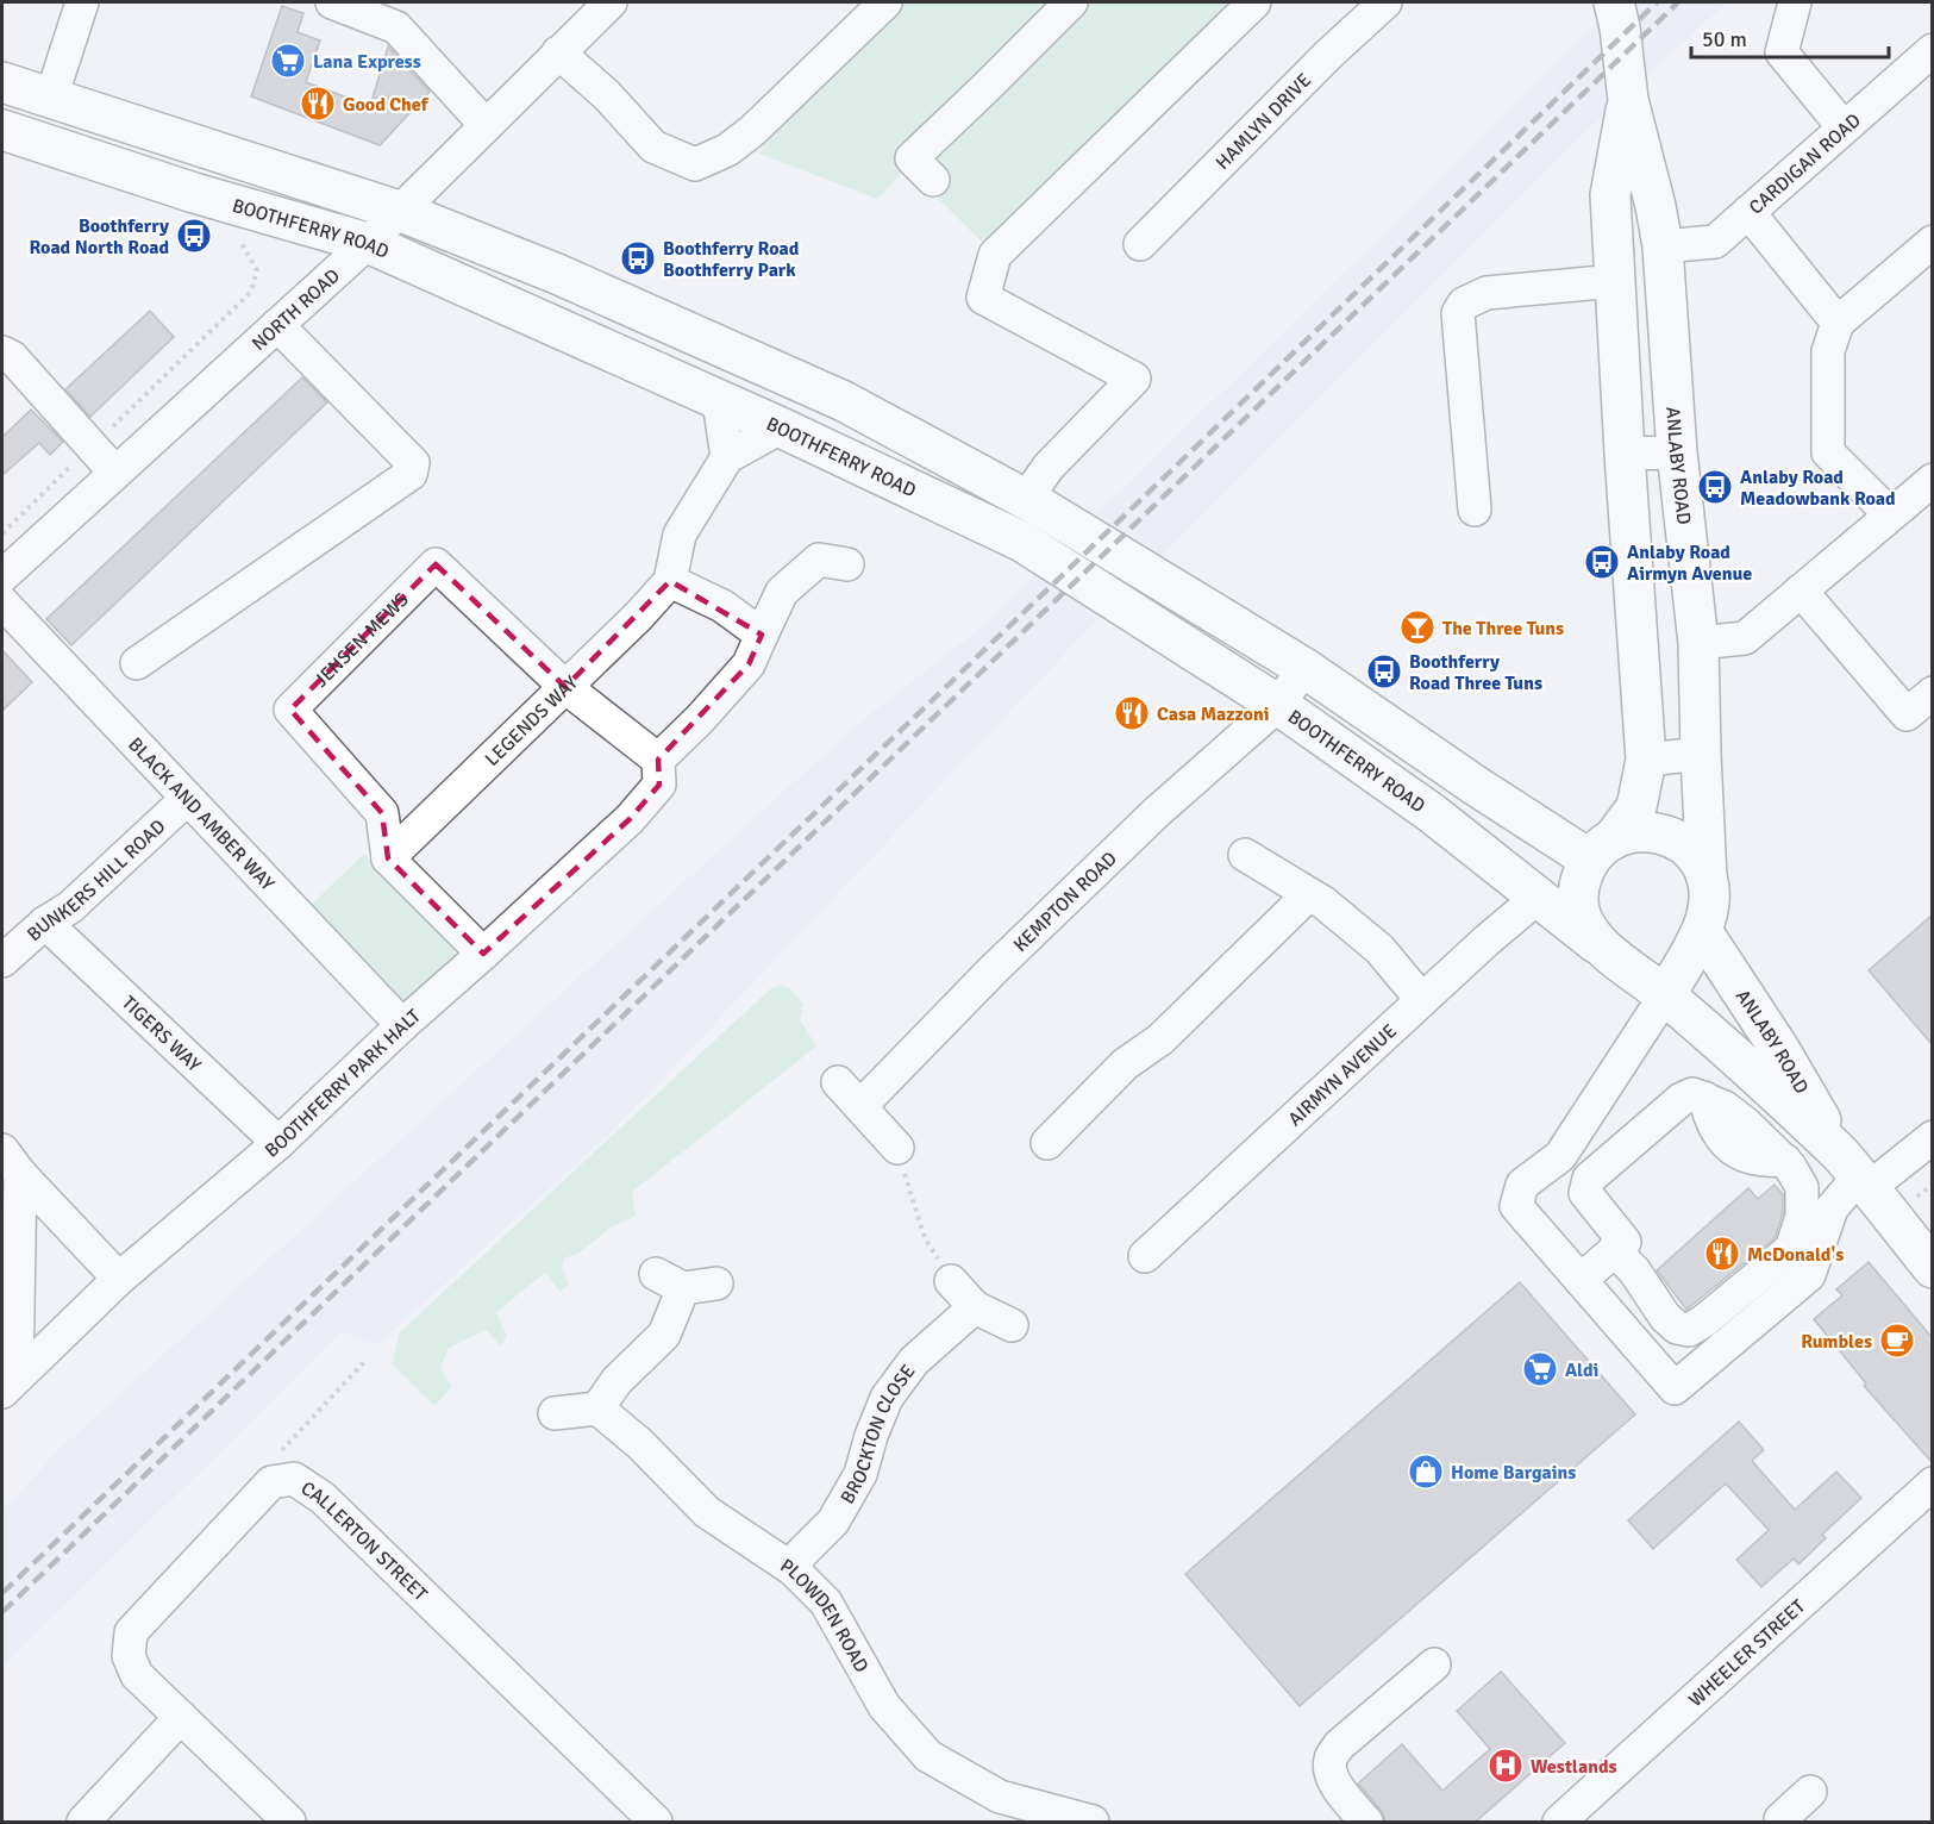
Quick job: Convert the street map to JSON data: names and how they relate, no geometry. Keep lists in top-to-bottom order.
{
  "streets": {
    "main road": ["BOOTHFERRY ROAD", "ANLABY ROAD"],
    "street": [
      "HAMLYN DRIVE",
      "CARDIGAN ROAD",
      "NORTH ROAD",
      "JENSEN MEWS",
      "LEGENDS WAY",
      "BLACK AND AMBER WAY",
      "BUNKERS HILL ROAD",
      "KEMPTON ROAD",
      "TIGERS WAY",
      "AIRMYN AVENUE",
      "BOOTHFERRY PARK HALT",
      "BROCKTON CLOSE",
      "CALLERTON STREET",
      "PLOWDEN ROAD",
      "WHEELER STREET"
    ]
  },
  "crossings": [
    ["CARDIGAN ROAD", "ANLABY ROAD"],
    ["BOOTHFERRY ROAD", "NORTH ROAD"],
    ["BOOTHFERRY ROAD", "ANLABY ROAD"],
    ["BOOTHFERRY ROAD", "LEGENDS WAY"],
    ["BOOTHFERRY ROAD", "KEMPTON ROAD"],
    ["BOOTHFERRY ROAD", "AIRMYN AVENUE"],
    ["JENSEN MEWS", "LEGENDS WAY"],
    ["BLACK AND AMBER WAY", "BUNKERS HILL ROAD"],
    ["BLACK AND AMBER WAY", "BOOTHFERRY PARK HALT"],
    ["BUNKERS HILL ROAD", "TIGERS WAY"],
    ["TIGERS WAY", "BOOTHFERRY PARK HALT"],
    ["BROCKTON CLOSE", "PLOWDEN ROAD"]
  ],
  "places": {
    "supermarket": ["Lana Express", "Aldi"],
    "restaurant": ["Good Chef", "Casa Mazzoni", "McDonald's"],
    "bus stop": [
      "Boothferry Road North Road",
      "Boothferry Road Boothferry Park",
      "Anlaby Road Meadowbank Road",
      "Anlaby Road Airmyn Avenue",
      "Boothferry Road Three Tuns"
    ],
    "bar": ["The Three Tuns"],
    "cafe": ["Rumbles"],
    "shop": ["Home Bargains"],
    "hospital": ["Westlands"]
  },
  "scale_bar": "50 m"
}
